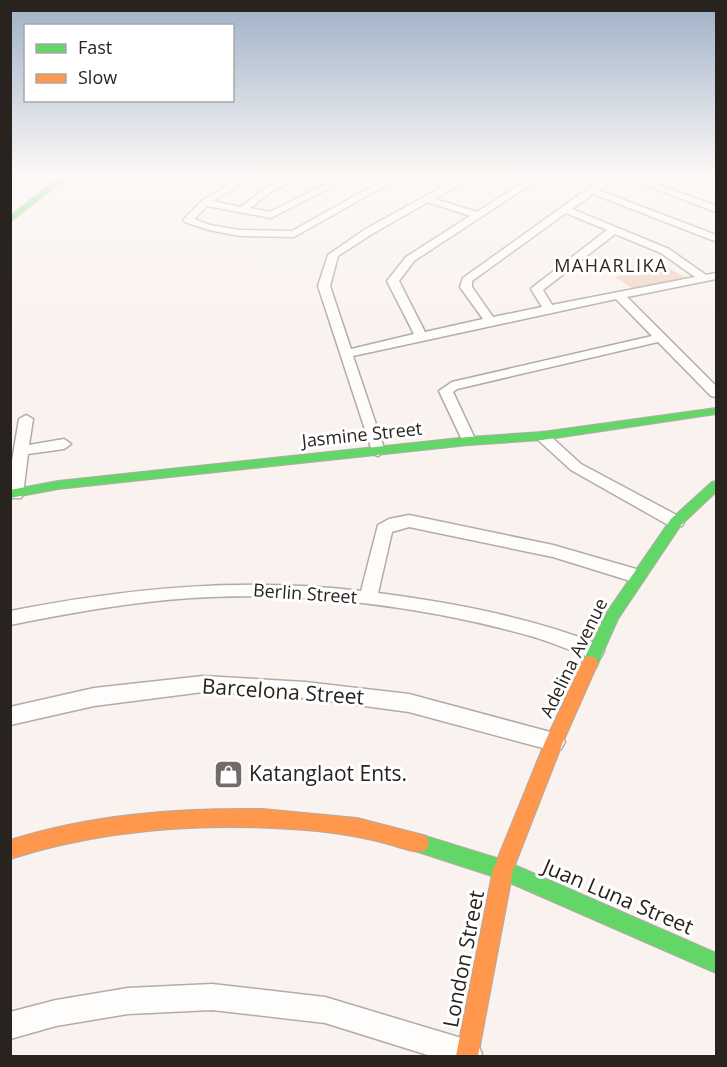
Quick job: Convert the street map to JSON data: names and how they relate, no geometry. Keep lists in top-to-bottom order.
{
  "streets": {
    "street": [
      "Jasmine Street",
      "Berlin Street",
      "Adelina Avenue",
      "Barcelona Street",
      "Juan Luna Street",
      "London Street"
    ]
  },
  "crossings": [
    ["Berlin Street", "Adelina Avenue"],
    ["Adelina Avenue", "Barcelona Street"],
    ["Adelina Avenue", "Juan Luna Street"],
    ["Adelina Avenue", "London Street"],
    ["Juan Luna Street", "London Street"]
  ],
  "districts": ["MAHARLIKA"],
  "places": {
    "shop": ["Katanglaot Ents."]
  },
  "legend": ["Fast", "Slow"]
}
